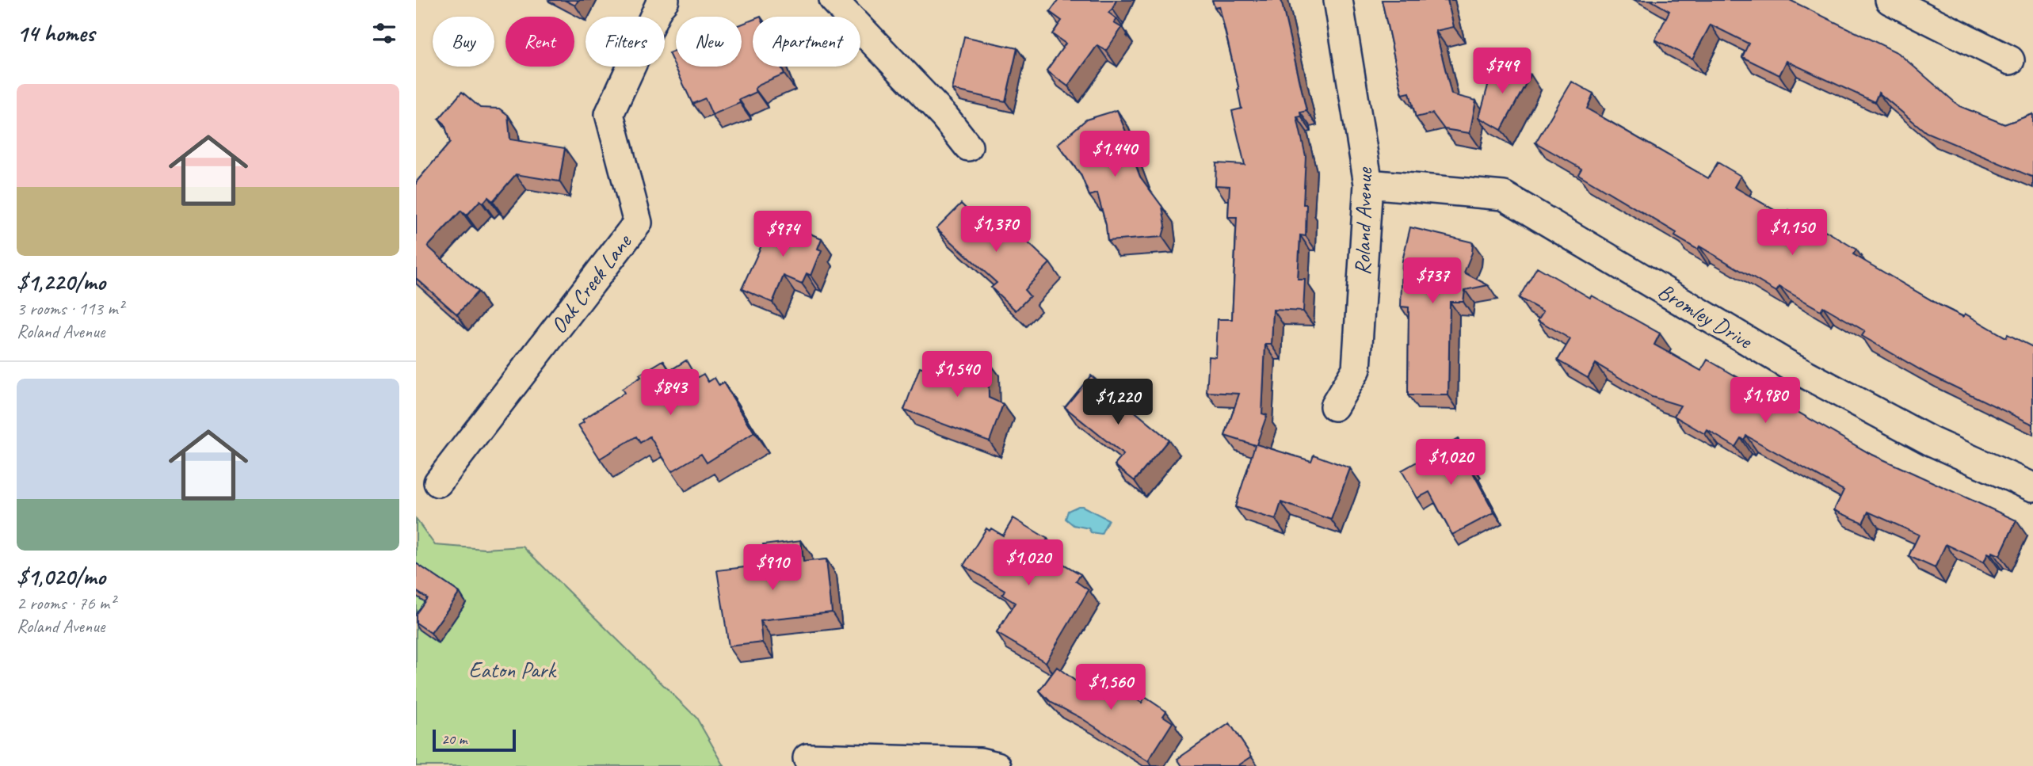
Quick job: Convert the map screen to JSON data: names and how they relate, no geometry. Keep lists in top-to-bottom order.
{
  "streets": {
    "street": ["Roland Avenue", "Oak Creek Lane", "Bromley Drive"]
  },
  "crossings": [
    ["Roland Avenue", "Bromley Drive"]
  ],
  "parks": ["Eaton Park"],
  "scale_bar": "20 m",
  "page": {
    "heading": "14 homes",
    "chip": [
      "Buy",
      "Rent",
      "Filters",
      "New",
      "Apartment"
    ],
    "price": [
      "$749",
      "$1,440",
      "$1,370",
      "$1,150",
      "$974",
      "$737",
      "$1,540",
      "$843",
      "$1,980",
      "$1,220",
      "$1,020",
      "$1,020",
      "$910",
      "$1,560"
    ],
    "list": [
      {
        "name": "$1,220/mo",
        "note": "3 rooms · 113 m² · Roland Avenue"
      },
      {
        "name": "$1,020/mo",
        "note": "2 rooms · 76 m² · Roland Avenue"
      }
    ],
    "scale": "20 m"
  }
}
